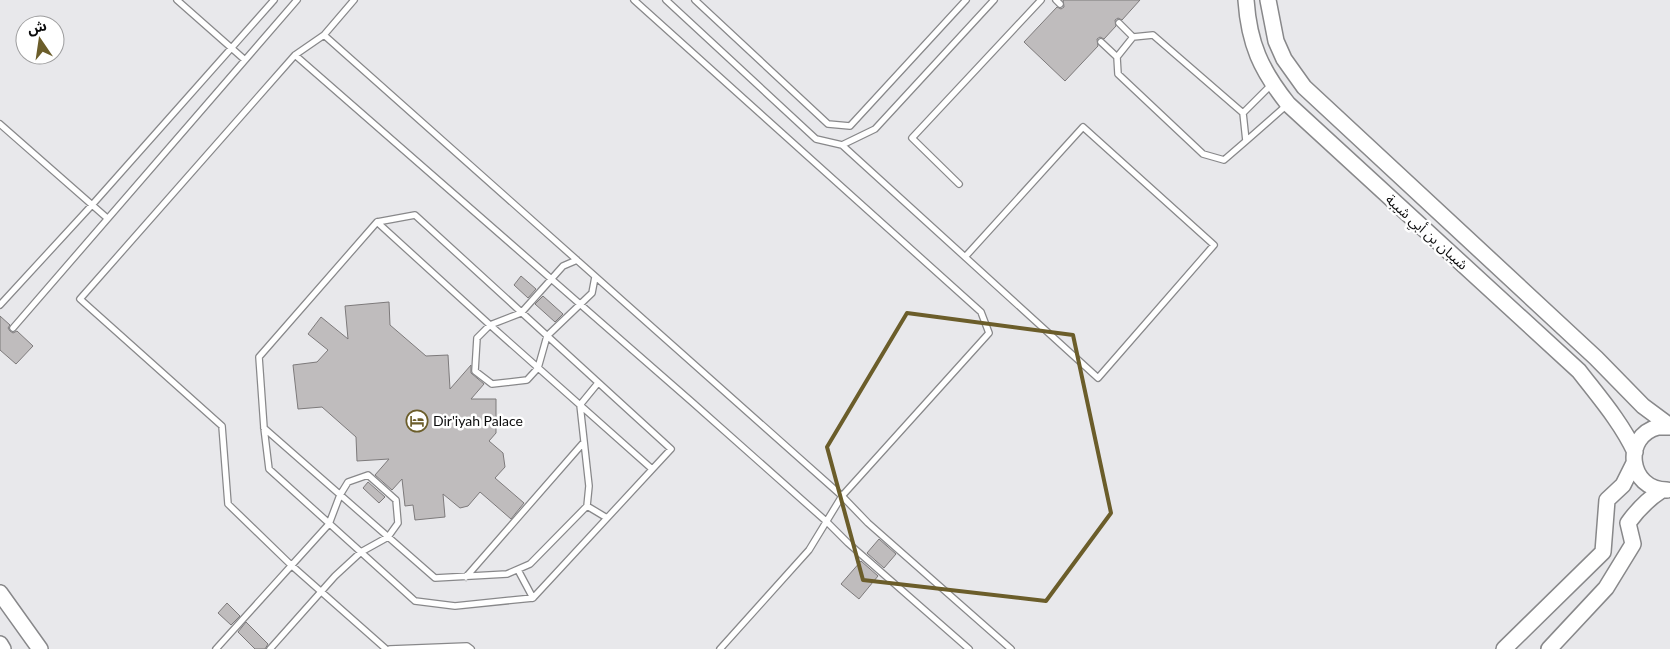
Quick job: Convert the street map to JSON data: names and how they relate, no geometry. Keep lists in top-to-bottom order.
{
  "streets": {
    "street": ["شيبان بن أبي شيبة"]
  },
  "places": {
    "hotel": ["Dir'iyah Palace"]
  },
  "north": "top"
}
